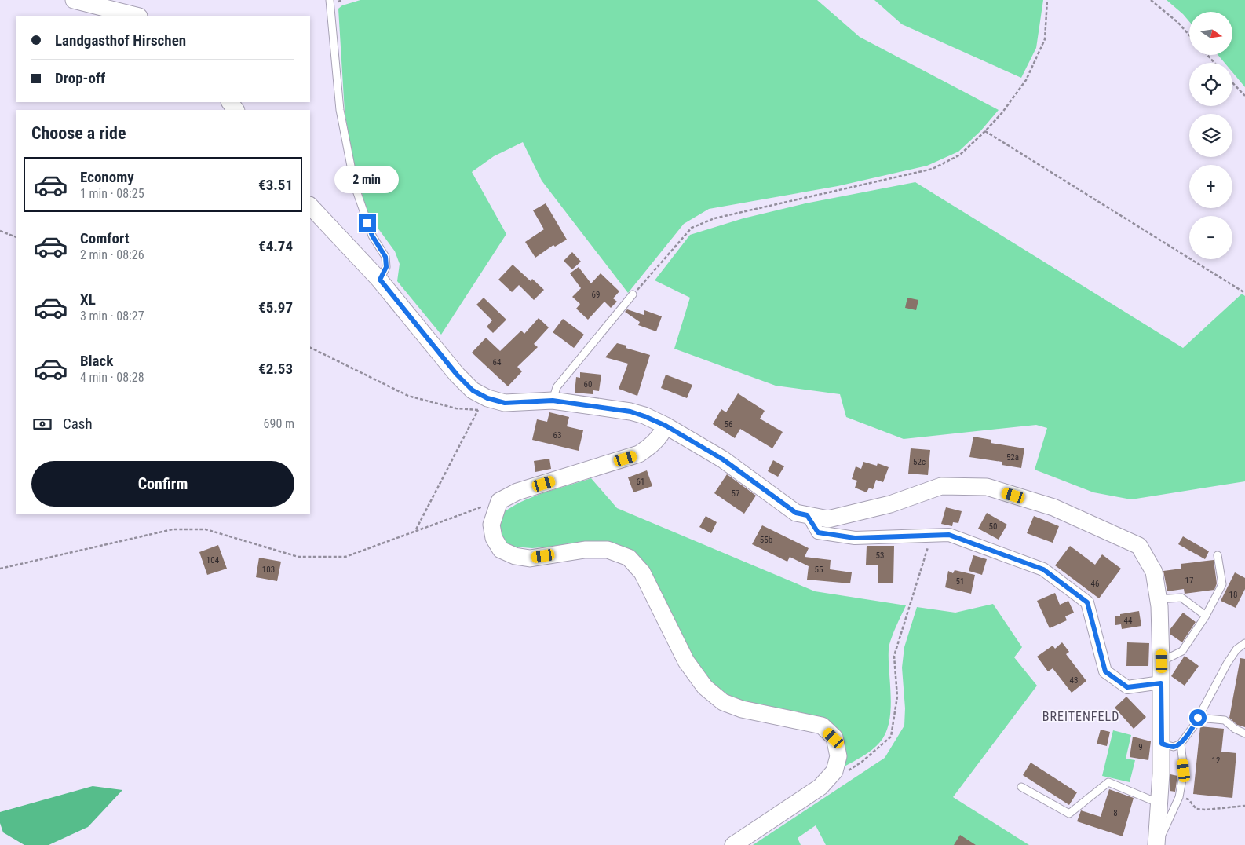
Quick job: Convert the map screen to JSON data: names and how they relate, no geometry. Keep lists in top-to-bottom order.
{
  "districts": ["BREITENFELD"],
  "house_numbers": [
    "69",
    "64",
    "60",
    "56",
    "63",
    "52a",
    "52c",
    "61",
    "57",
    "50",
    "55b",
    "53",
    "104",
    "103",
    "55",
    "17",
    "51",
    "46",
    "18",
    "44",
    "43",
    "9",
    "12",
    "8"
  ],
  "north": "right",
  "page": {
    "map_buttons": ["+", "−"],
    "banner": ["Landgasthof Hirschen", "Drop-off"],
    "heading": "Choose a ride",
    "list": [
      {
        "name": "Economy",
        "note": "1 min · 08:25",
        "value": "€3.51"
      },
      {
        "name": "Comfort",
        "note": "2 min · 08:26",
        "value": "€4.74"
      },
      {
        "name": "XL",
        "note": "3 min · 08:27",
        "value": "€5.97"
      },
      {
        "name": "Black",
        "note": "4 min · 08:28",
        "value": "€2.53"
      }
    ],
    "bubble": "2 min",
    "pay": ["Cash", "690 m"],
    "buttons": "Confirm"
  }
}
